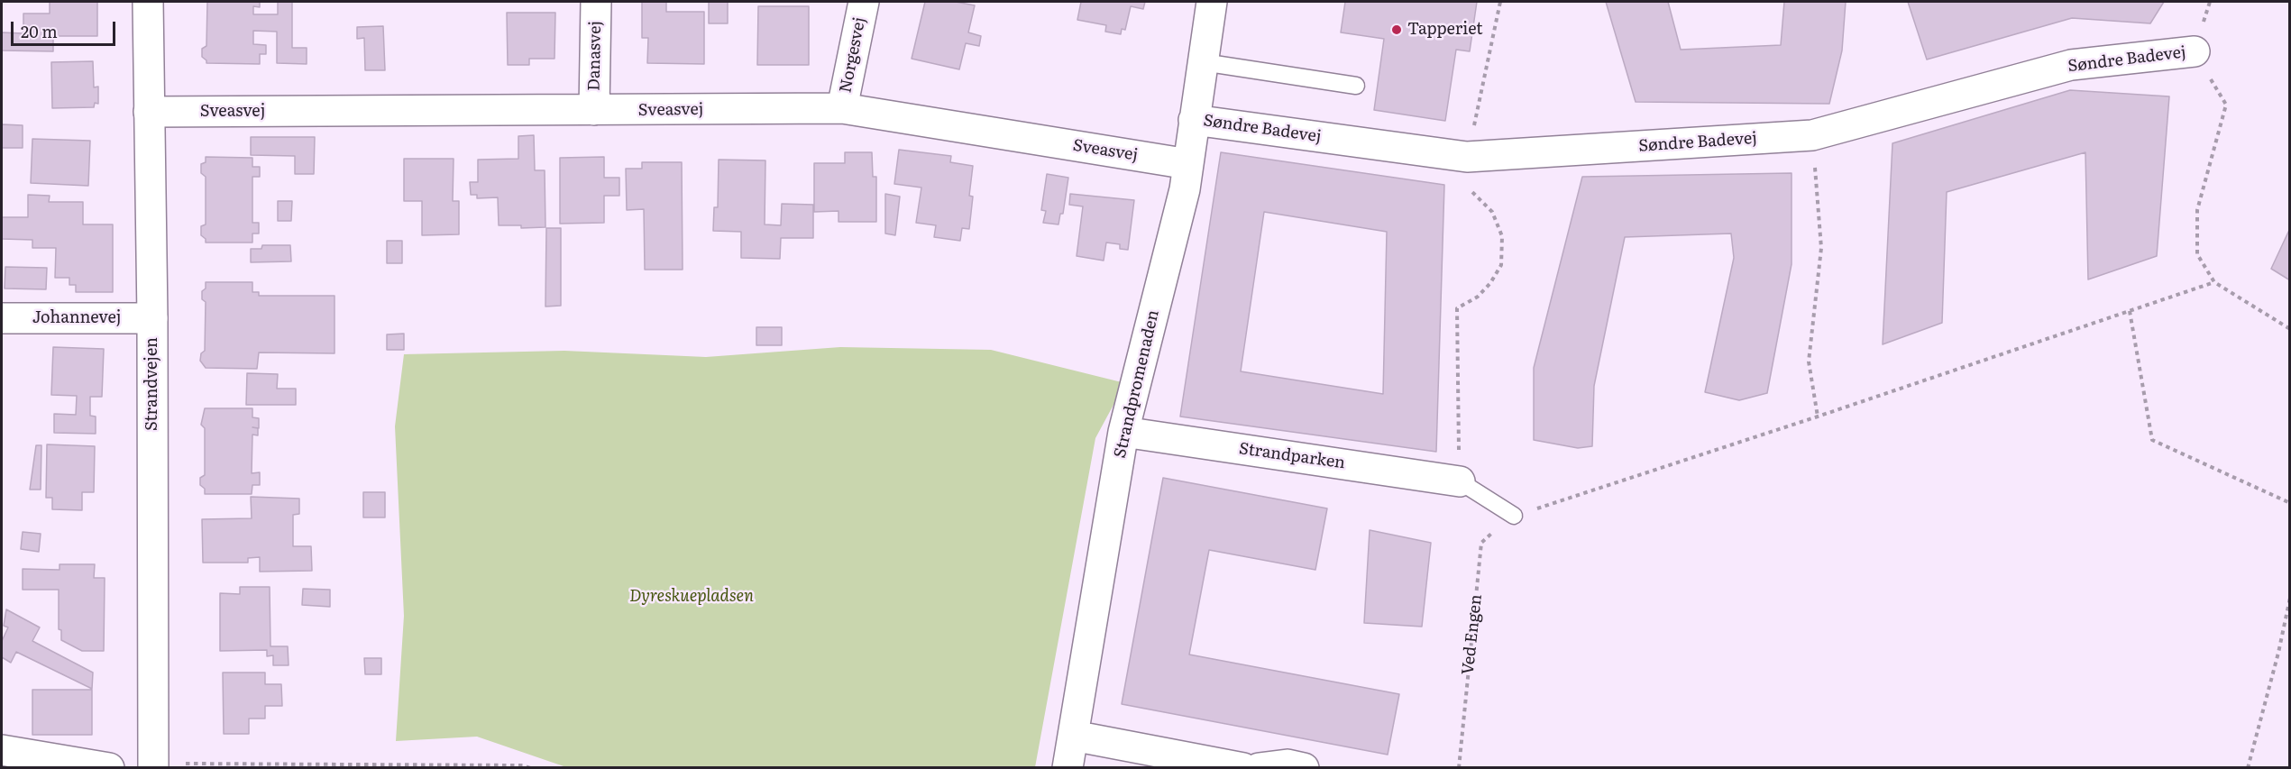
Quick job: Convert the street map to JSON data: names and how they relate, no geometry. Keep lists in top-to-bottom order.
{
  "streets": {
    "street": [
      "Norgesvej",
      "Danasvej",
      "Søndre Badevej",
      "Sveasvej",
      "Johannevej",
      "Strandvejen",
      "Strandpromenaden",
      "Strandparken"
    ],
    "path": ["Ved Engen"]
  },
  "crossings": [
    ["Norgesvej", "Sveasvej"],
    ["Danasvej", "Sveasvej"],
    ["Søndre Badevej", "Strandpromenaden"],
    ["Sveasvej", "Strandvejen"],
    ["Sveasvej", "Strandpromenaden"],
    ["Johannevej", "Strandvejen"],
    ["Strandpromenaden", "Strandparken"]
  ],
  "parks": ["Dyreskuepladsen"],
  "places": ["Tapperiet"],
  "scale_bar": "20 m"
}
